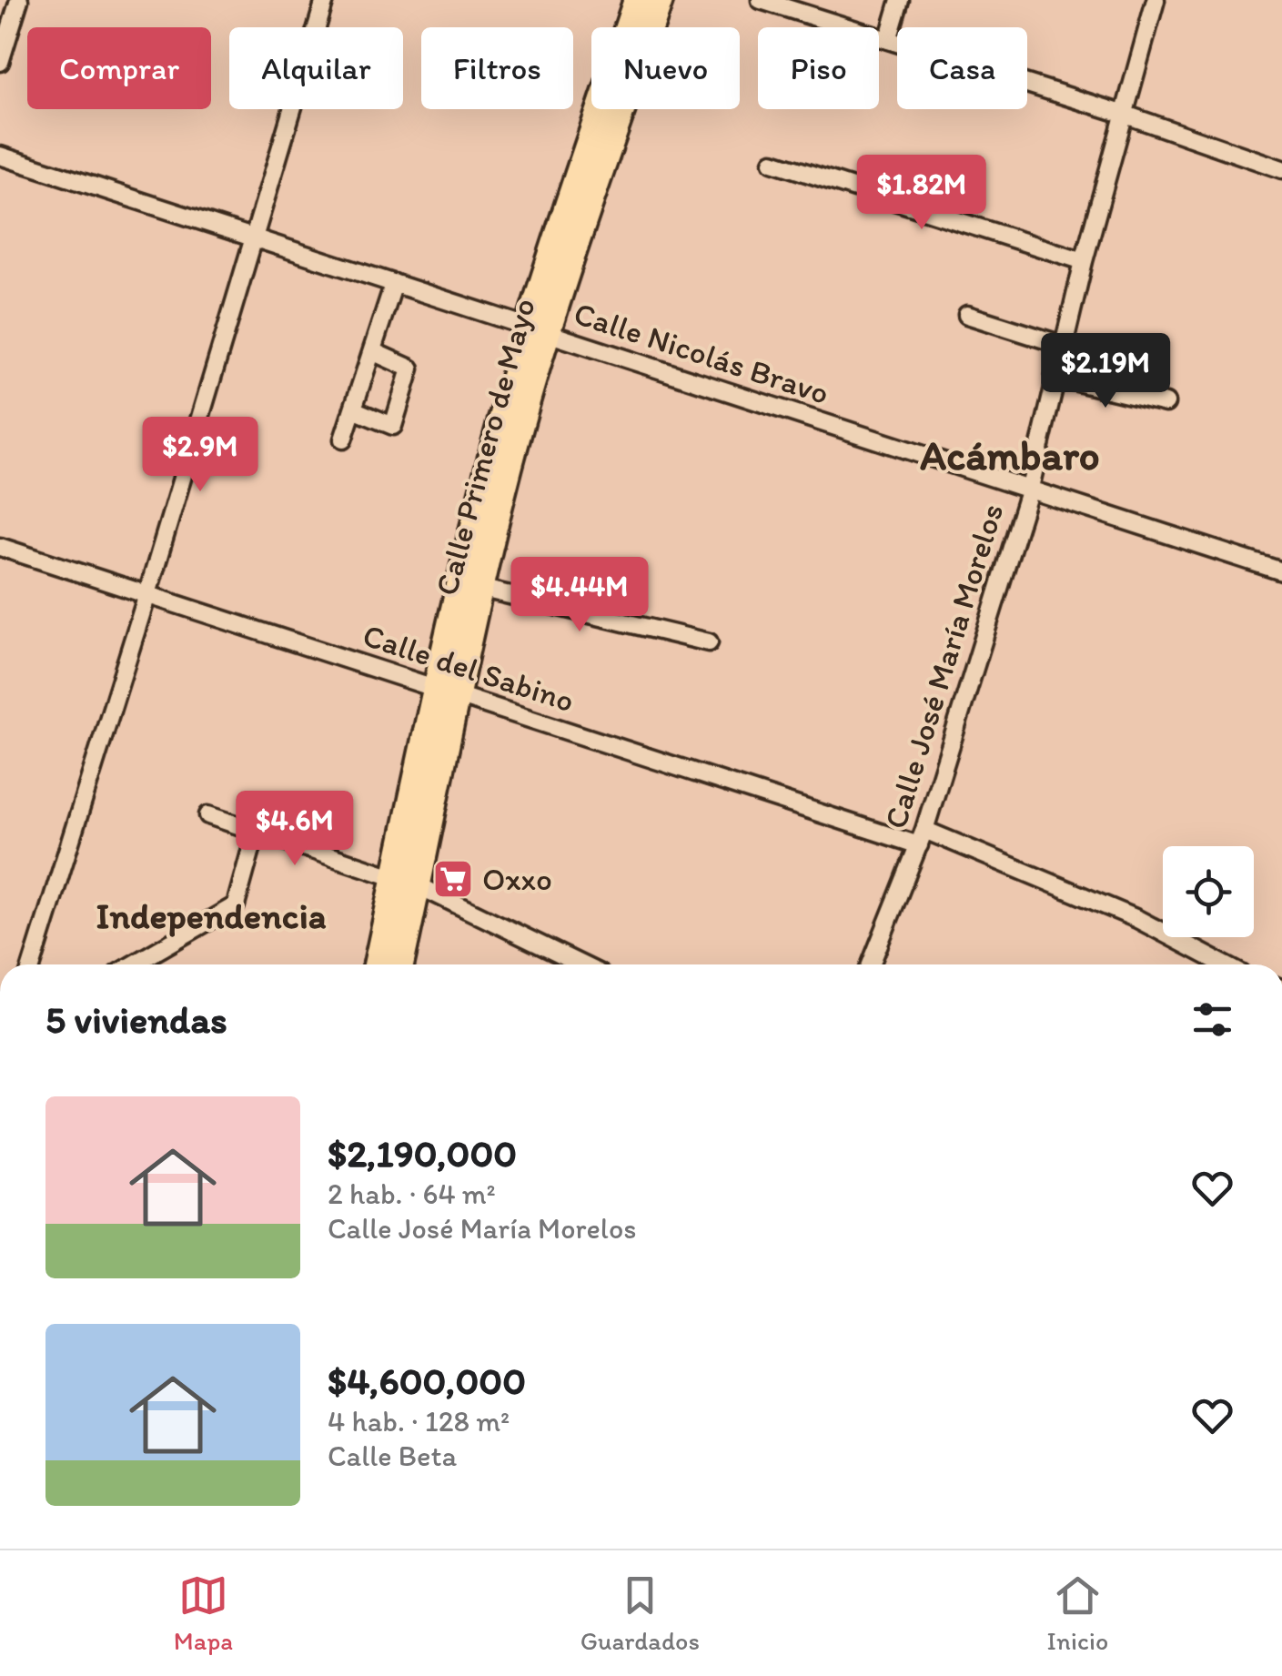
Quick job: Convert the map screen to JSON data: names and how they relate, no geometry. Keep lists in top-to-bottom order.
{
  "streets": {
    "main road": ["Calle Primero de Mayo"],
    "street": ["Calle Nicolás Bravo", "Calle José María Morelos", "Calle del Sabino"]
  },
  "crossings": [
    ["Calle Nicolás Bravo", "Calle Primero de Mayo"],
    ["Calle Nicolás Bravo", "Calle José María Morelos"],
    ["Calle Primero de Mayo", "Calle del Sabino"],
    ["Calle José María Morelos", "Calle del Sabino"]
  ],
  "districts": ["Acámbaro", "Independencia"],
  "places": {
    "supermarket": ["Oxxo"]
  },
  "page": {
    "chip": [
      "Comprar",
      "Alquilar",
      "Filtros",
      "Nuevo",
      "Piso",
      "Casa"
    ],
    "price": [
      "$1.82M",
      "$2.19M",
      "$2.9M",
      "$4.44M",
      "$4.6M"
    ],
    "heading": "5 viviendas",
    "list": [
      {
        "name": "$2,190,000",
        "note": "2 hab. · 64 m² · Calle José María Morelos"
      },
      {
        "name": "$4,600,000",
        "note": "4 hab. · 128 m² · Calle Beta"
      }
    ],
    "tabs": ["Mapa", "Guardados", "Inicio"]
  }
}
